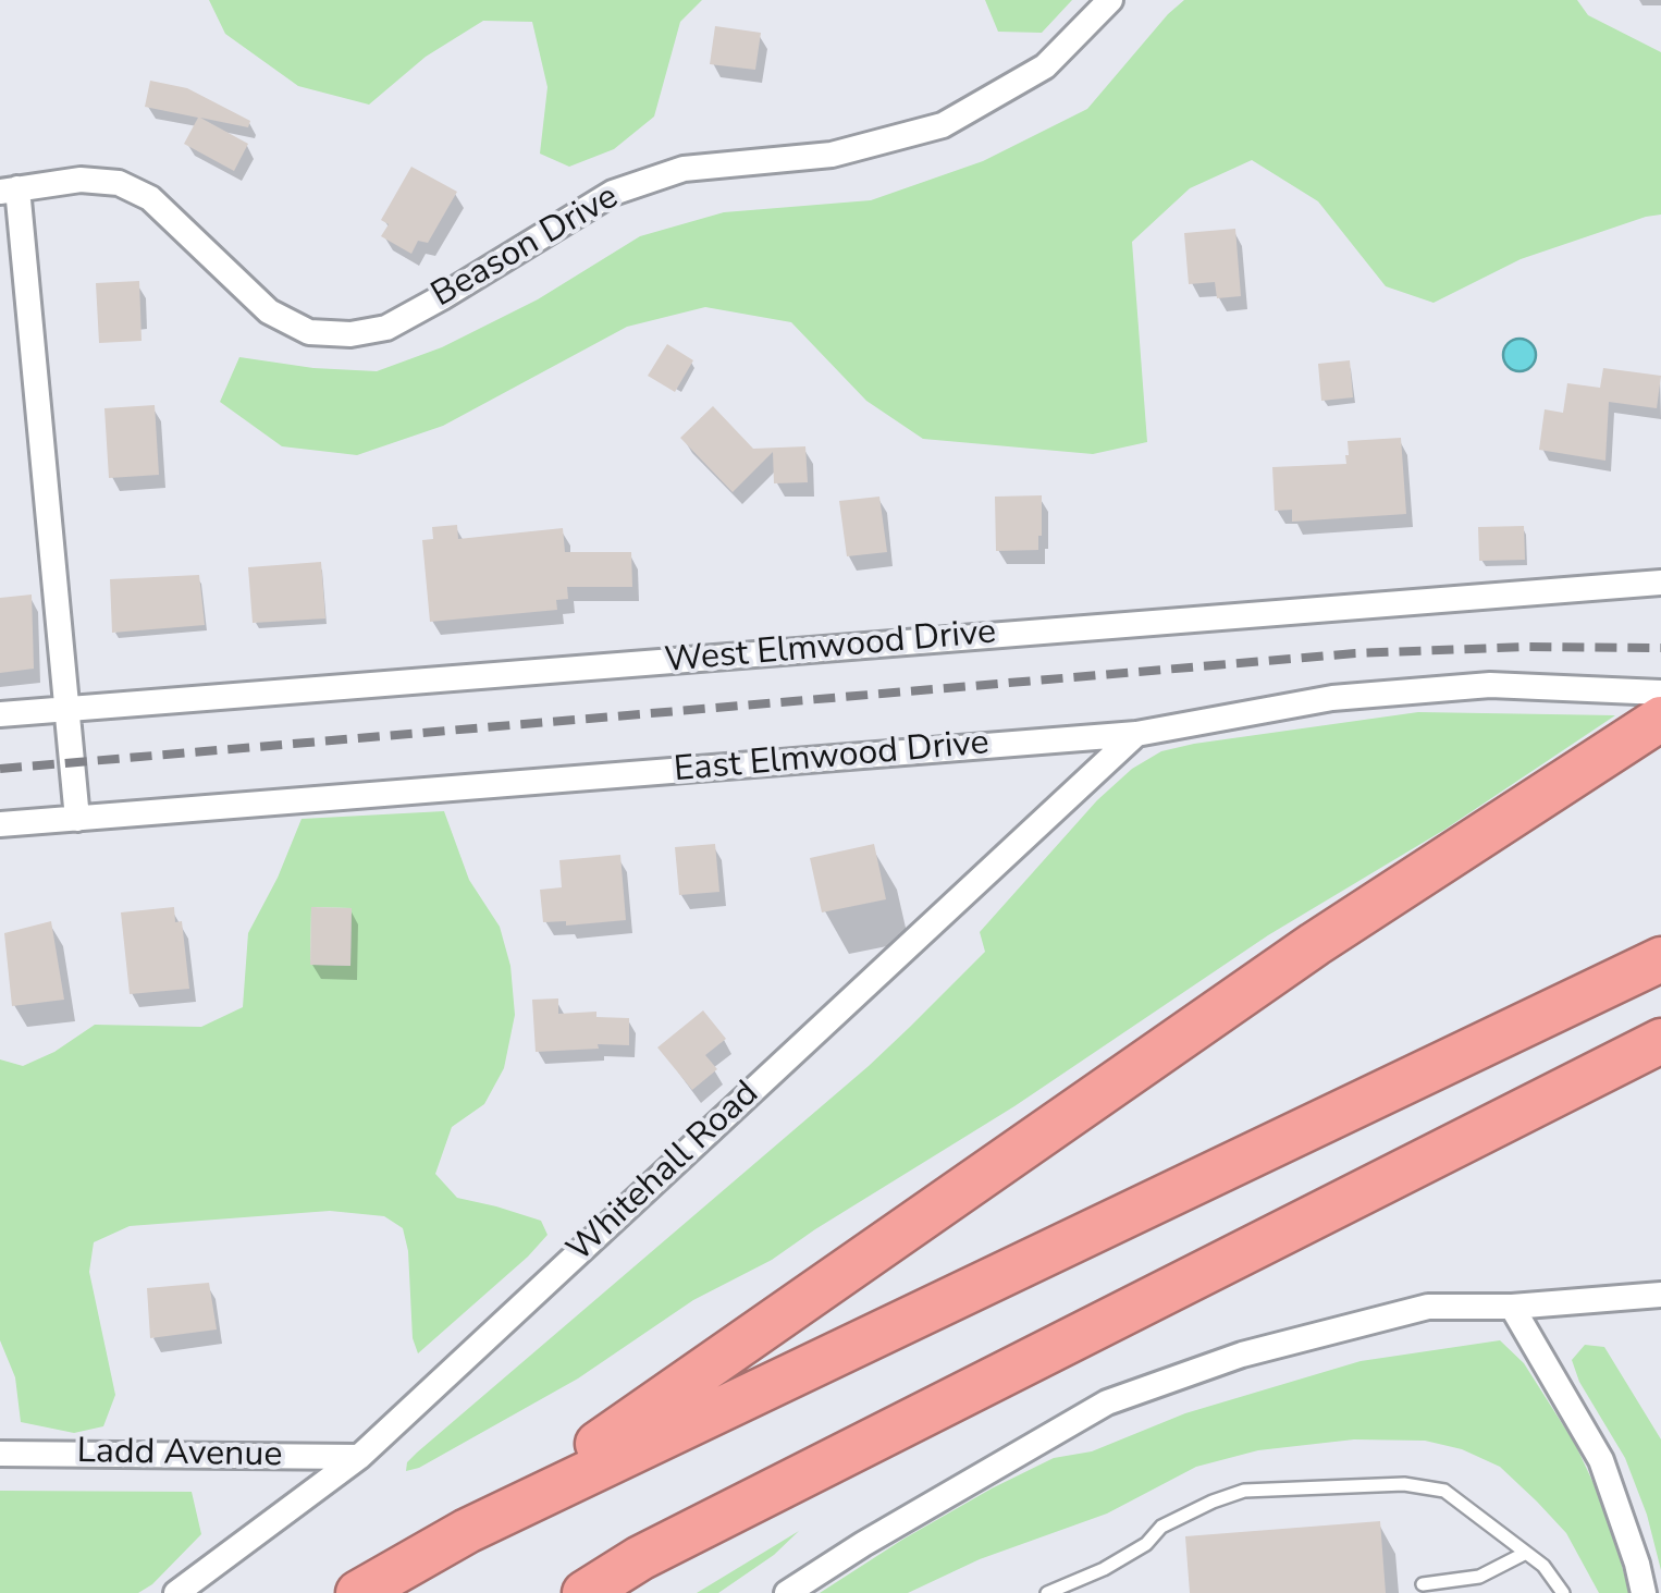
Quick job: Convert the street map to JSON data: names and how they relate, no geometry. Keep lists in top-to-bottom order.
{
  "streets": {
    "street": [
      "Beason Drive",
      "West Elmwood Drive",
      "East Elmwood Drive",
      "Whitehall Road",
      "Ladd Avenue"
    ]
  },
  "crossings": [
    ["Beason Drive", "West Elmwood Drive"],
    ["Beason Drive", "East Elmwood Drive"],
    ["East Elmwood Drive", "Whitehall Road"],
    ["Whitehall Road", "Ladd Avenue"]
  ]
}
